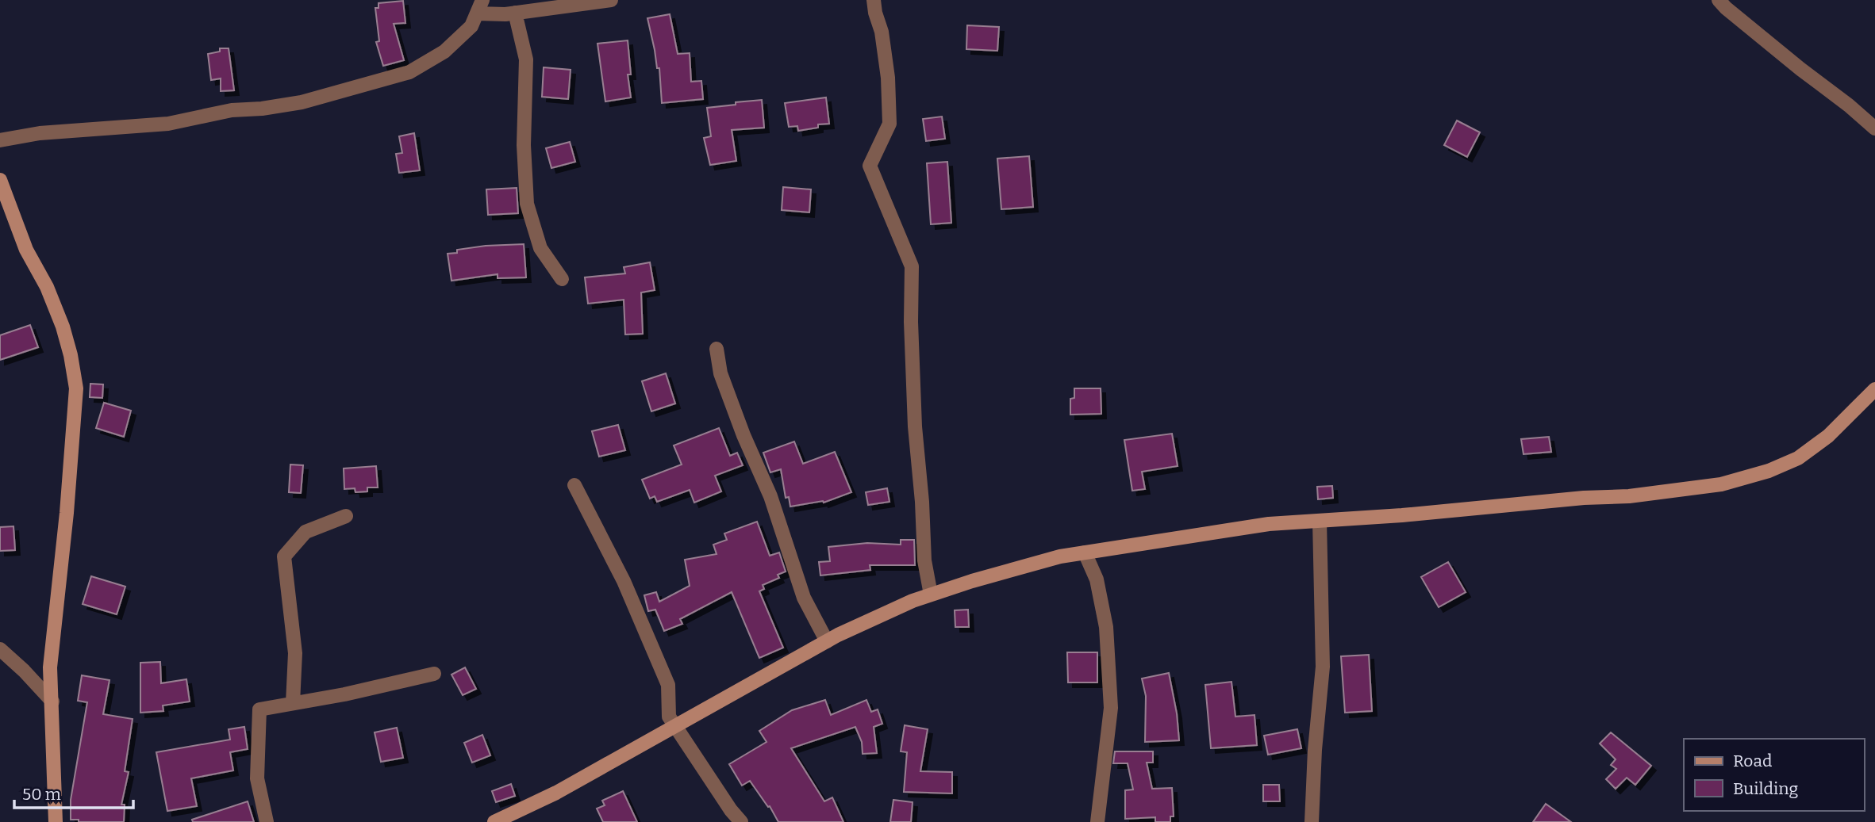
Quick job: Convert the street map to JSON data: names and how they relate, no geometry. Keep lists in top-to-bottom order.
{
  "legend": ["Road", "Building"],
  "scale_bar": "50 m"
}
